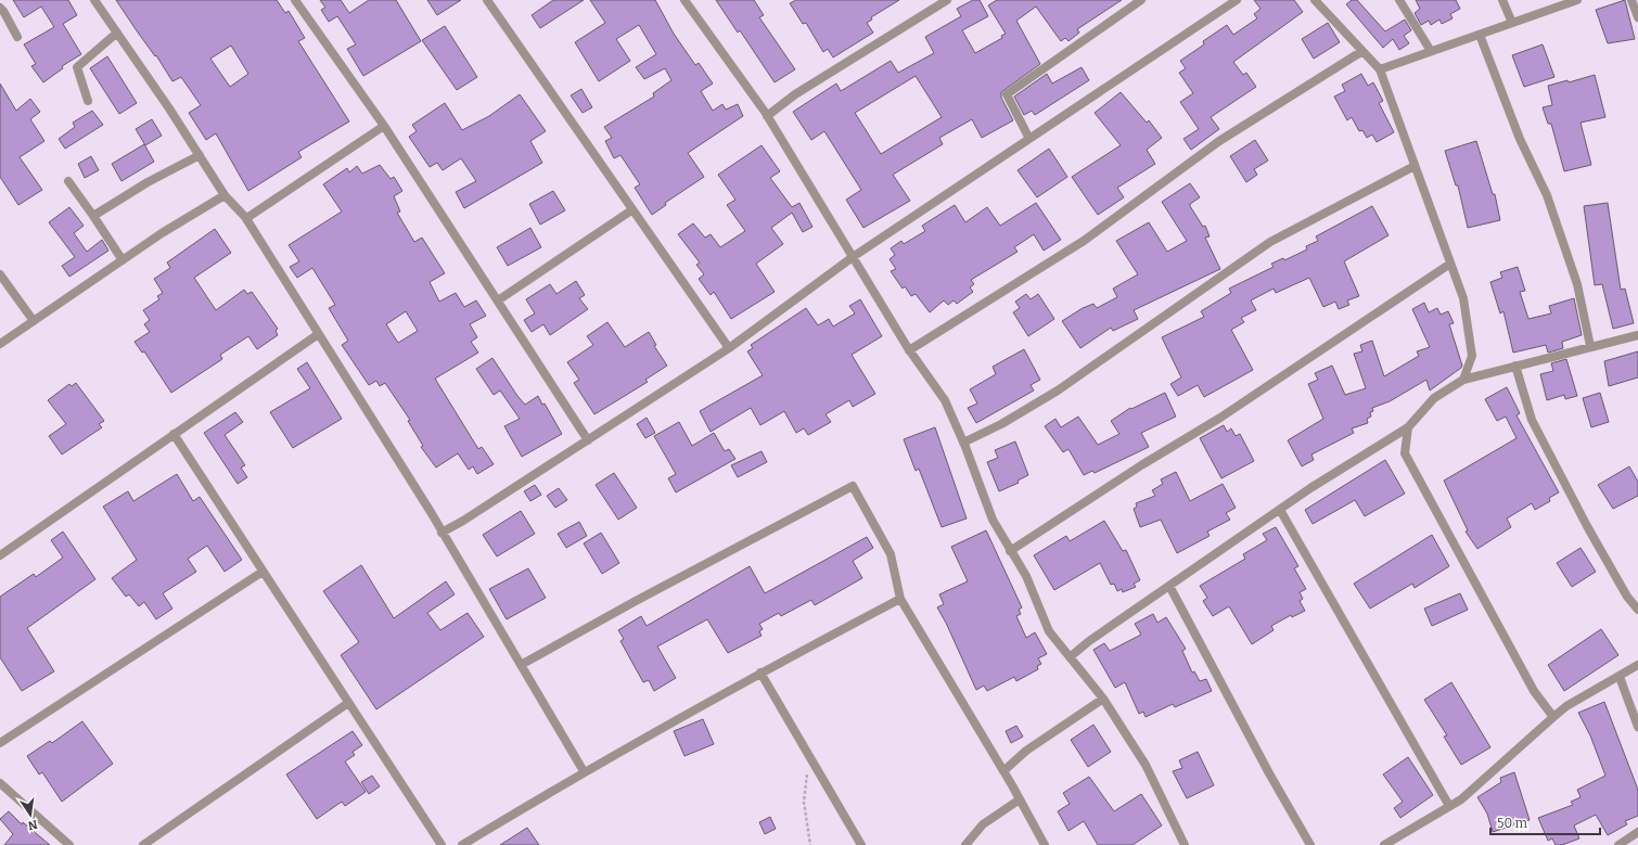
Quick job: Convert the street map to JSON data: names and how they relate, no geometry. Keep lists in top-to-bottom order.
{
  "scale_bar": "50 m",
  "north": "bottom"
}
